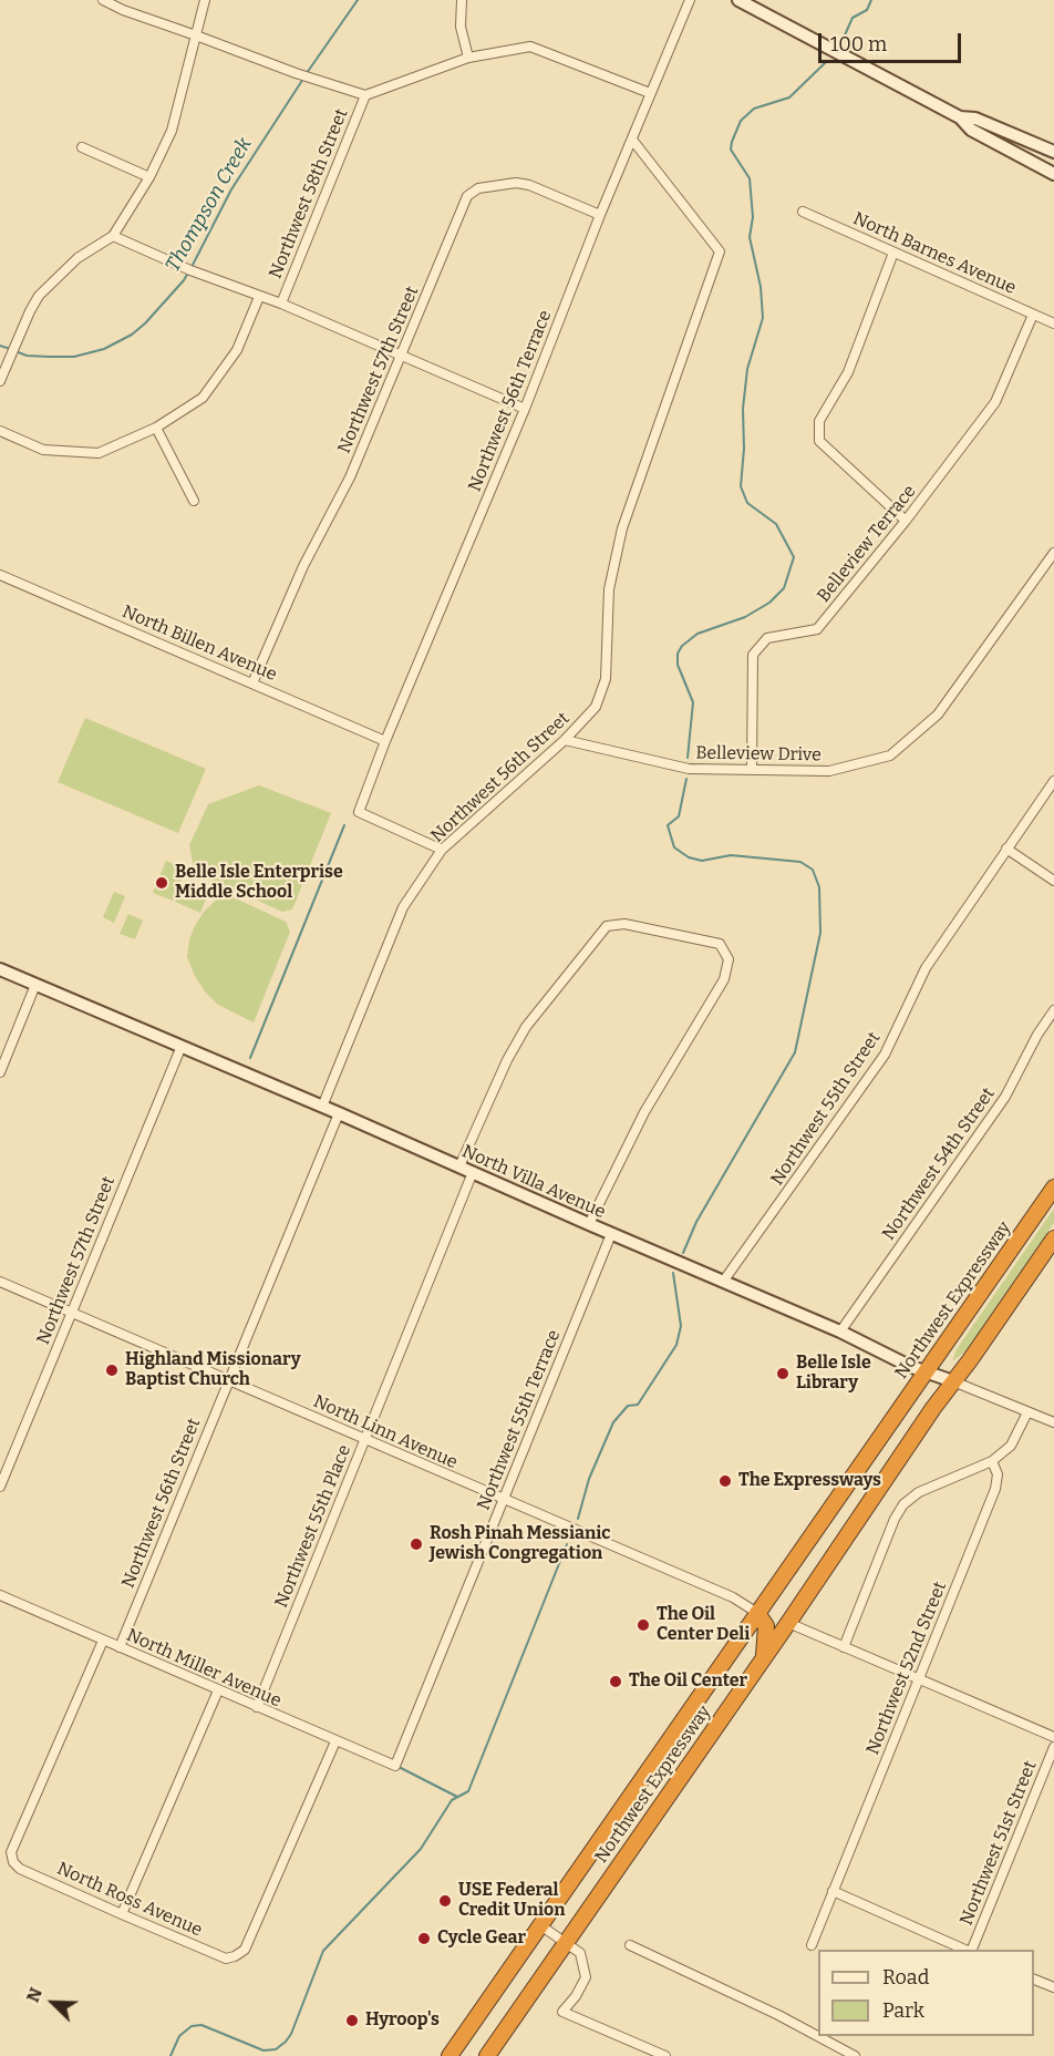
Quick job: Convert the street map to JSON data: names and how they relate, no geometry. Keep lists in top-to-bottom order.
{
  "streets": {
    "highway": ["Northwest Expressway"],
    "street": [
      "Northwest 58th Street",
      "North Barnes Avenue",
      "Northwest 57th Street",
      "Northwest 56th Terrace",
      "Belleview Terrace",
      "North Billen Avenue",
      "Belleview Drive",
      "Northwest 56th Street",
      "Northwest 55th Street",
      "Northwest 54th Street",
      "North Villa Avenue",
      "Northwest 55th Terrace",
      "North Linn Avenue",
      "Northwest 55th Place",
      "North Miller Avenue",
      "Northwest 52nd Street",
      "Northwest 51st Street",
      "North Ross Avenue"
    ]
  },
  "crossings": [
    ["North Barnes Avenue", "Belleview Terrace"],
    ["Northwest 57th Street", "Northwest 56th Terrace"],
    ["Northwest 57th Street", "North Billen Avenue"],
    ["Northwest 57th Street", "North Villa Avenue"],
    ["Northwest 57th Street", "North Linn Avenue"],
    ["Northwest 56th Terrace", "North Billen Avenue"],
    ["Northwest 56th Terrace", "Northwest 56th Street"],
    ["Belleview Terrace", "Belleview Drive"],
    ["Belleview Drive", "Northwest 56th Street"],
    ["Northwest 56th Street", "North Villa Avenue"],
    ["Northwest 56th Street", "North Linn Avenue"],
    ["Northwest 56th Street", "North Miller Avenue"],
    ["Northwest 55th Street", "North Villa Avenue"],
    ["Northwest 54th Street", "North Villa Avenue"],
    ["North Villa Avenue", "Northwest Expressway"],
    ["North Villa Avenue", "Northwest 55th Terrace"],
    ["North Villa Avenue", "Northwest 55th Place"],
    ["Northwest Expressway", "North Linn Avenue"],
    ["Northwest 55th Terrace", "North Linn Avenue"],
    ["Northwest 55th Terrace", "North Miller Avenue"],
    ["North Linn Avenue", "Northwest 55th Place"],
    ["Northwest 55th Place", "North Miller Avenue"],
    ["North Miller Avenue", "North Ross Avenue"]
  ],
  "water": ["Thompson Creek"],
  "places": [
    "Belle Isle Enterprise Middle School",
    "Highland Missionary Baptist Church",
    "Belle Isle Library",
    "The Expressways",
    "Rosh Pinah Messianic Jewish Congregation",
    "The Oil Center Deli",
    "The Oil Center",
    "USE Federal Credit Union",
    "Cycle Gear",
    "Hyroop's"
  ],
  "legend": ["Road", "Park"],
  "scale_bar": "100 m",
  "north": "top left"
}
